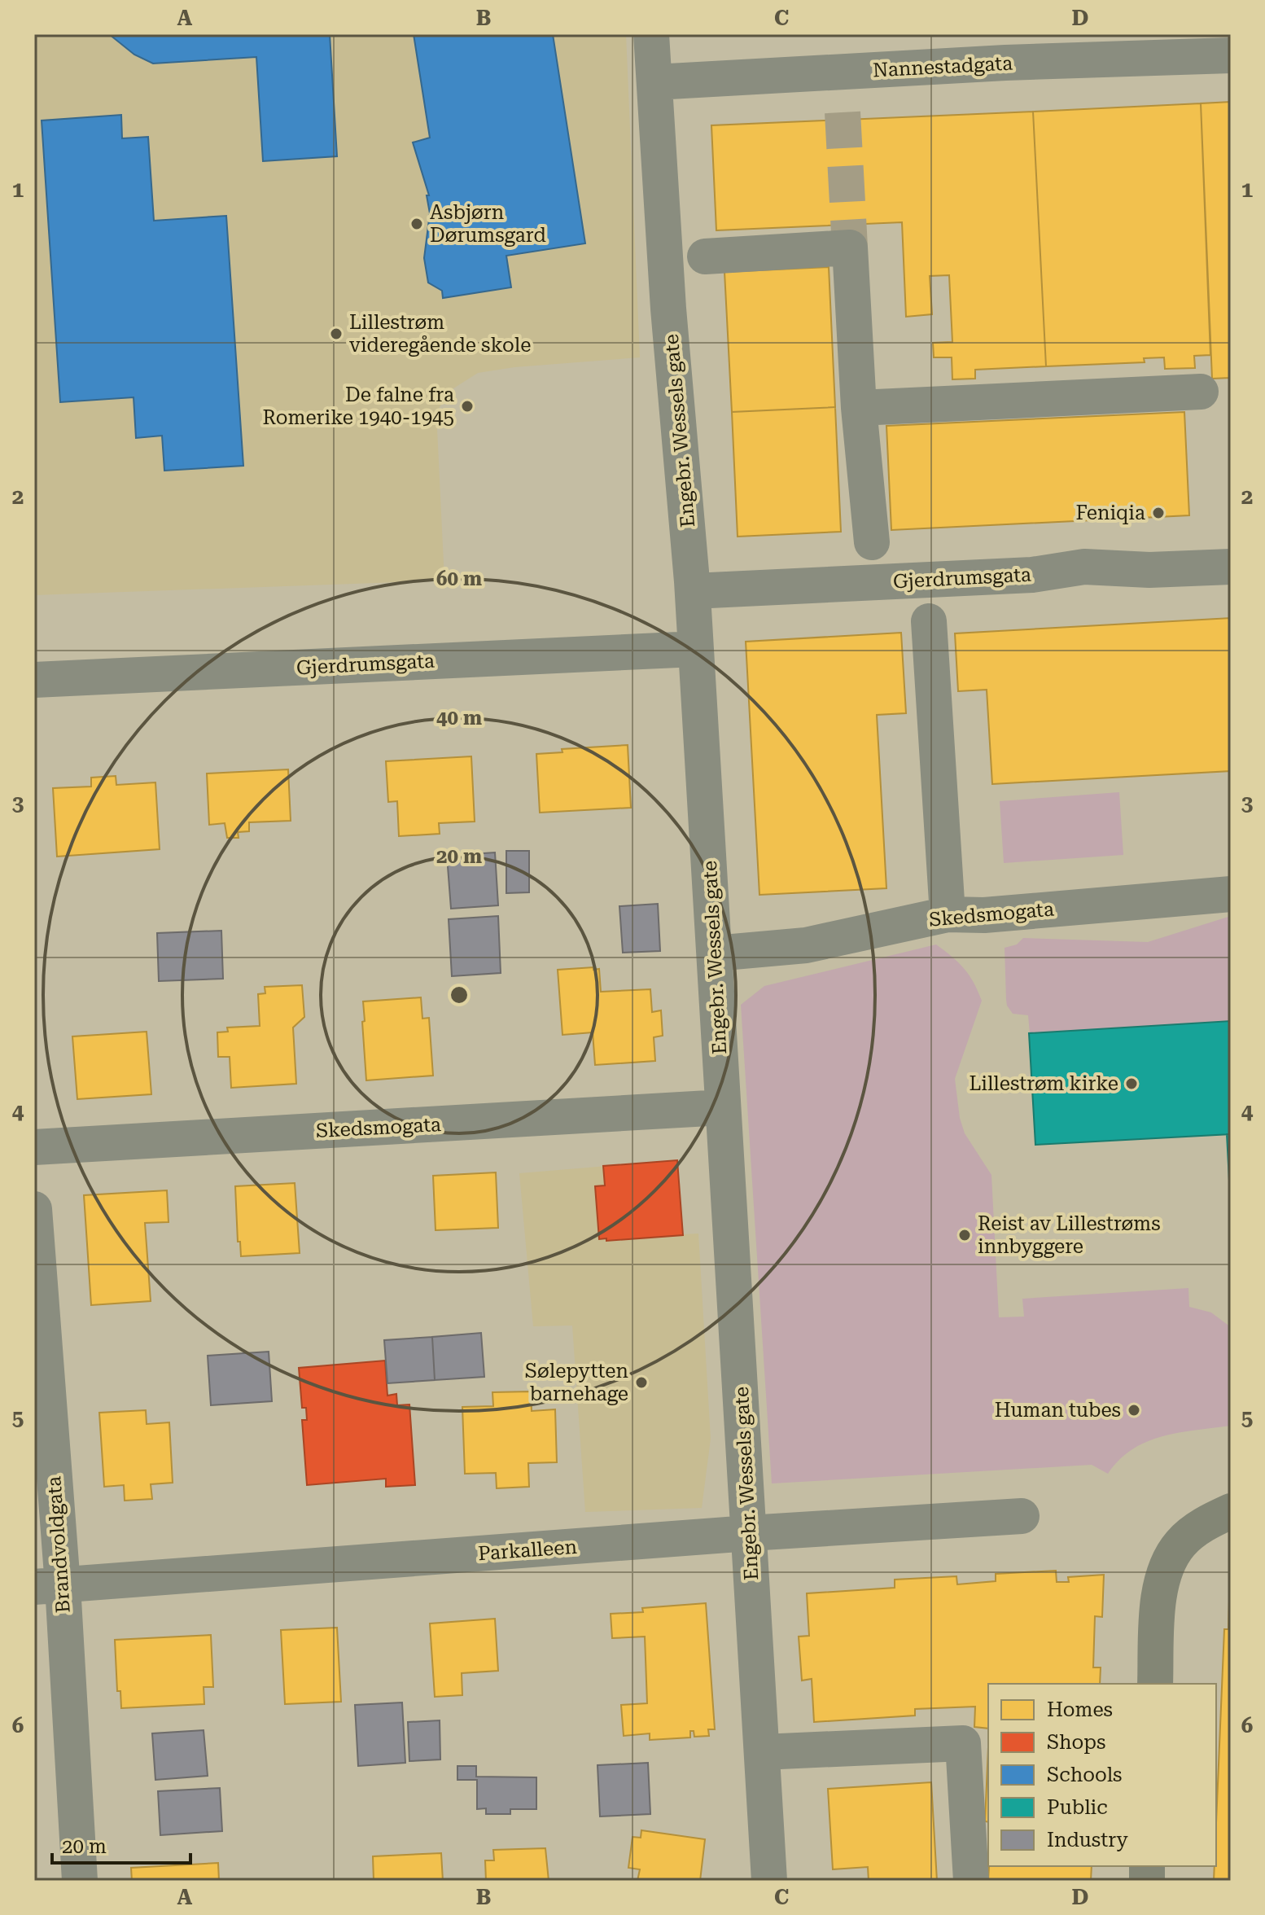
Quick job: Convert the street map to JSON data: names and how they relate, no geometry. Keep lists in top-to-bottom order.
{
  "streets": {
    "street": [
      "Nannestadgata",
      "Engebr. Wessels gate",
      "Gjerdrumsgata",
      "Skedsmogata",
      "Brandvoldgata",
      "Parkalleen"
    ]
  },
  "crossings": [
    ["Nannestadgata", "Engebr. Wessels gate"],
    ["Engebr. Wessels gate", "Gjerdrumsgata"],
    ["Engebr. Wessels gate", "Skedsmogata"],
    ["Engebr. Wessels gate", "Parkalleen"],
    ["Brandvoldgata", "Parkalleen"]
  ],
  "places": [
    "Asbjørn Dørumsgard",
    "Lillestrøm videregående skole",
    "De falne fra Romerike 1940-1945",
    "Feniqia",
    "Lillestrøm kirke",
    "Reist av Lillestrøms innbyggere",
    "Sølepytten barnehage",
    "Human tubes"
  ],
  "legend": [
    "Homes",
    "Shops",
    "Schools",
    "Public",
    "Industry"
  ],
  "scale_bar": "20 m",
  "grid": {
    "columns": [
      "A",
      "B",
      "C",
      "D"
    ],
    "rows": [
      "1",
      "2",
      "3",
      "4",
      "5",
      "6"
    ]
  },
  "rings": ["60 m", "40 m", "20 m"]
}
